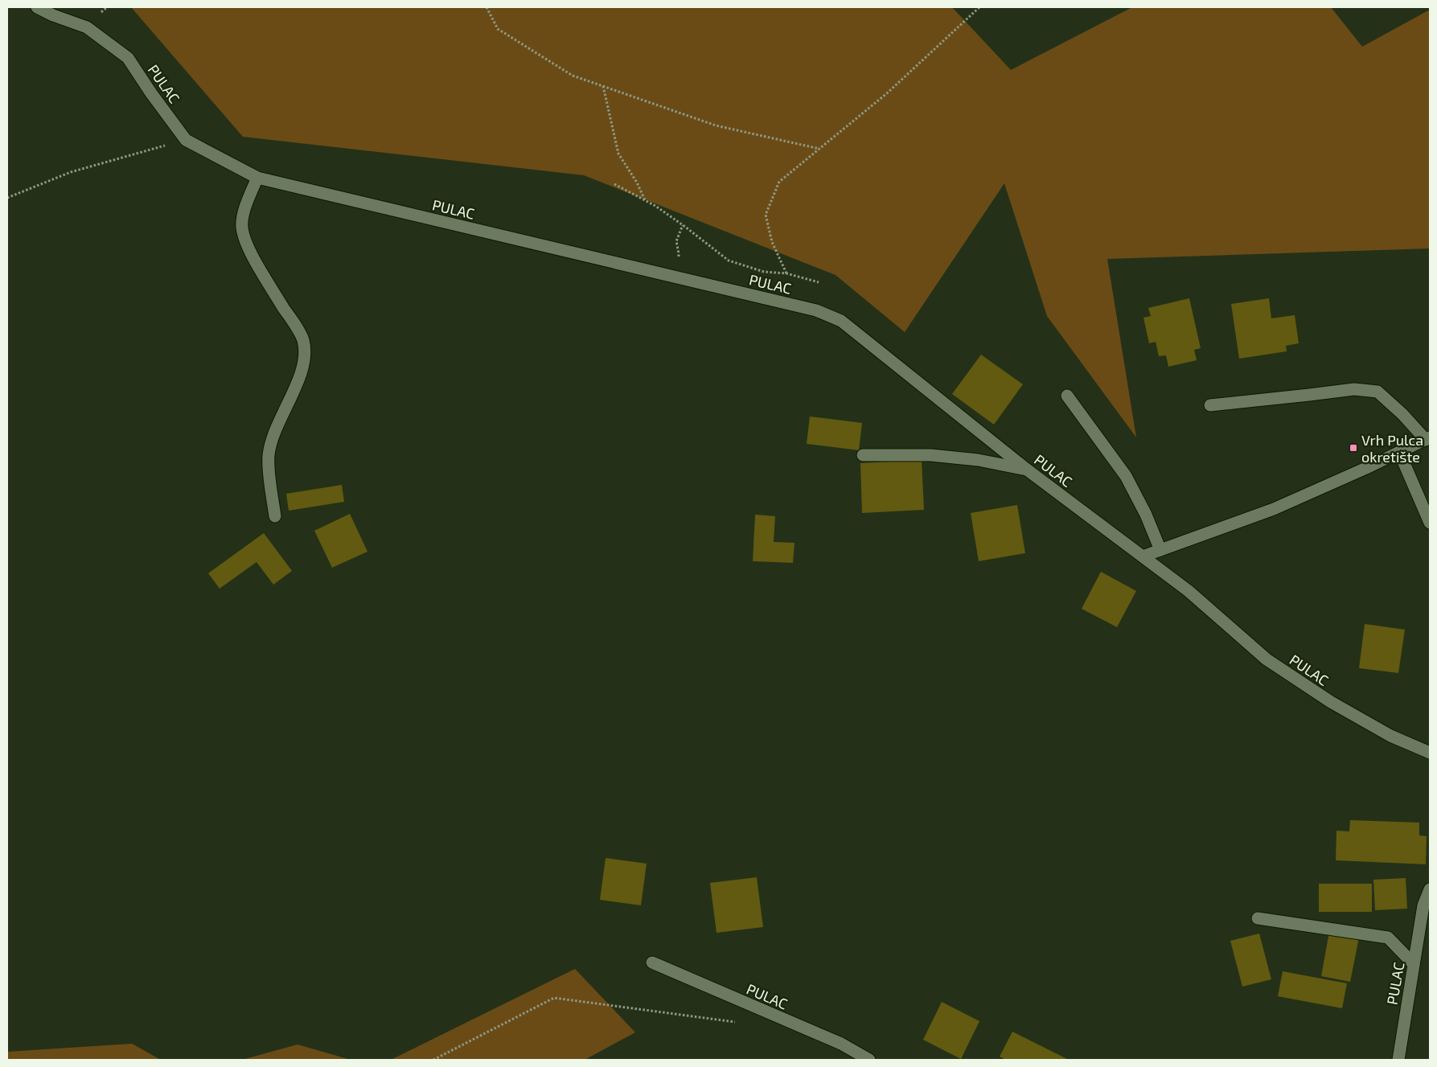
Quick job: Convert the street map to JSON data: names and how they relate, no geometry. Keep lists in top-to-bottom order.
{
  "streets": {
    "street": ["PULAC"]
  },
  "places": {
    "transit": ["Vrh Pulca okretište"]
  }
}
